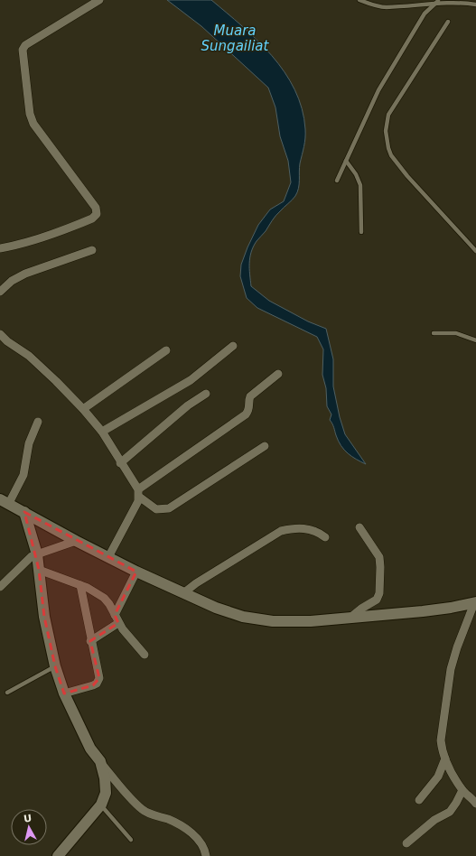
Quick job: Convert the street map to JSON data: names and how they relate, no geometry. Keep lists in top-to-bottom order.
{
  "water": ["Muara Sungailiat"],
  "north": "top"
}
